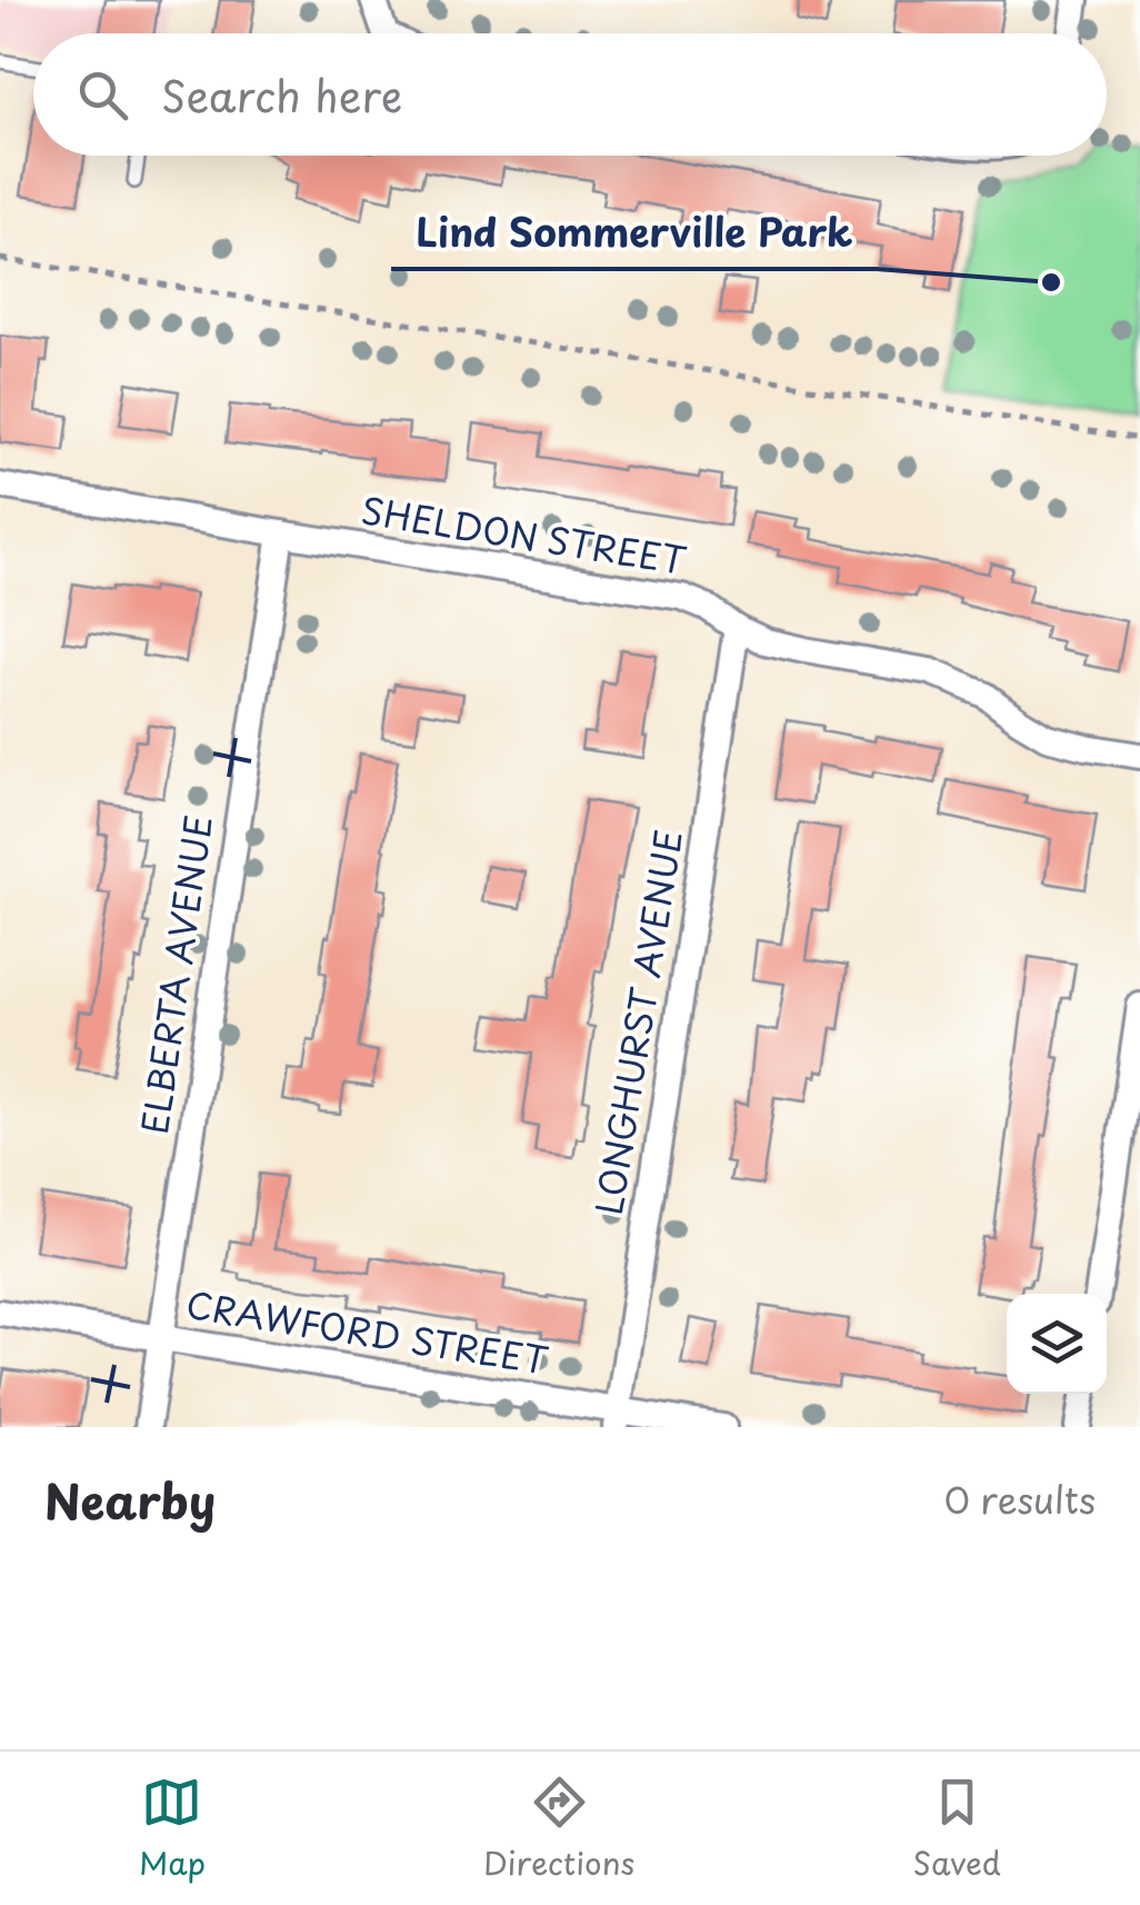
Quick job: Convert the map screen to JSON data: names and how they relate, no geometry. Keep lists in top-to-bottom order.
{
  "streets": {
    "street": [
      "SHELDON STREET",
      "ELBERTA AVENUE",
      "LONGHURST AVENUE",
      "CRAWFORD STREET"
    ]
  },
  "crossings": [
    ["SHELDON STREET", "ELBERTA AVENUE"],
    ["SHELDON STREET", "LONGHURST AVENUE"],
    ["ELBERTA AVENUE", "CRAWFORD STREET"],
    ["LONGHURST AVENUE", "CRAWFORD STREET"]
  ],
  "places": ["Lind Sommerville Park"],
  "page": {
    "search": "Search here",
    "heading": ["Nearby", "0 results"],
    "nav": ["Map", "Directions", "Saved"]
  }
}
